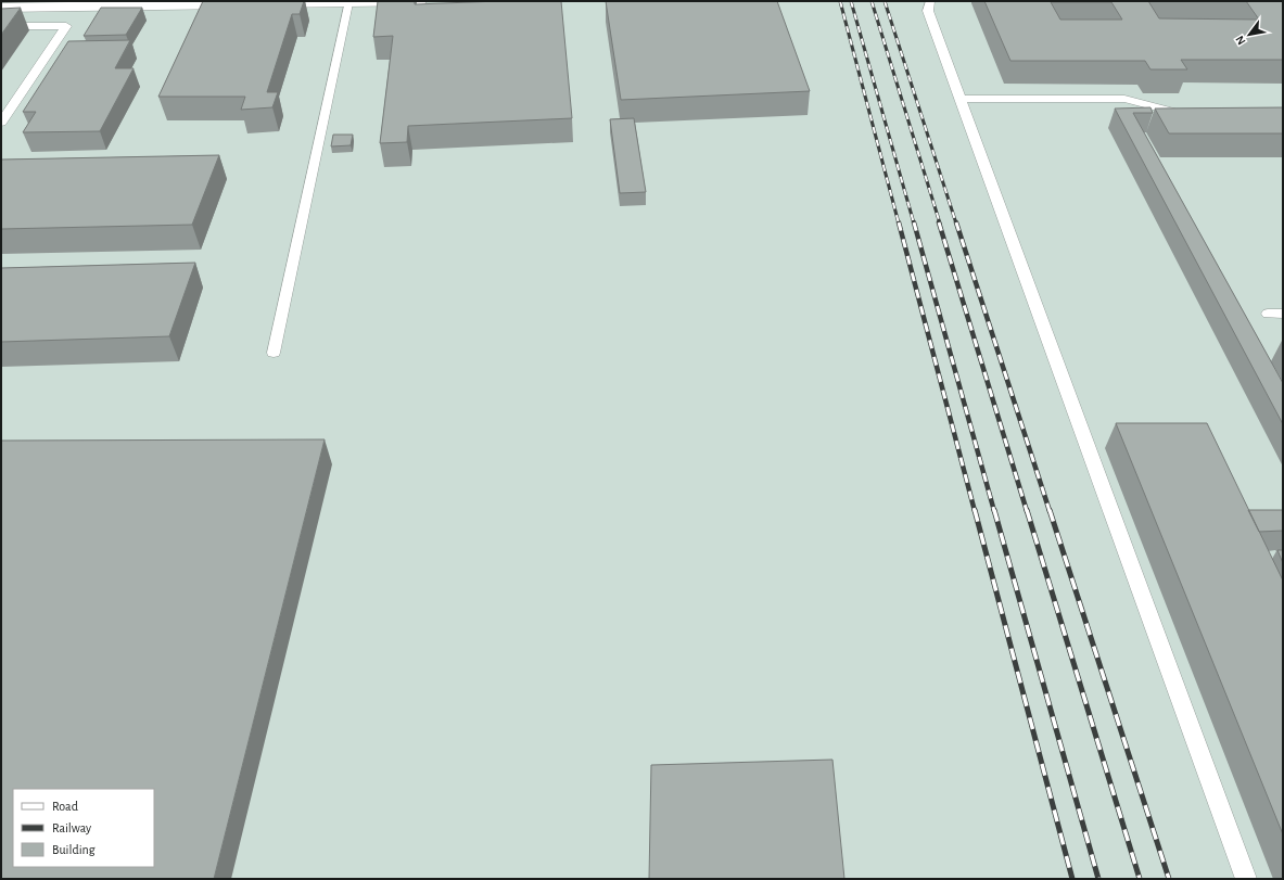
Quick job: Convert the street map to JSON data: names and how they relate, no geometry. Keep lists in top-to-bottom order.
{
  "legend": ["Road", "Railway", "Building"],
  "north": "bottom left"
}
